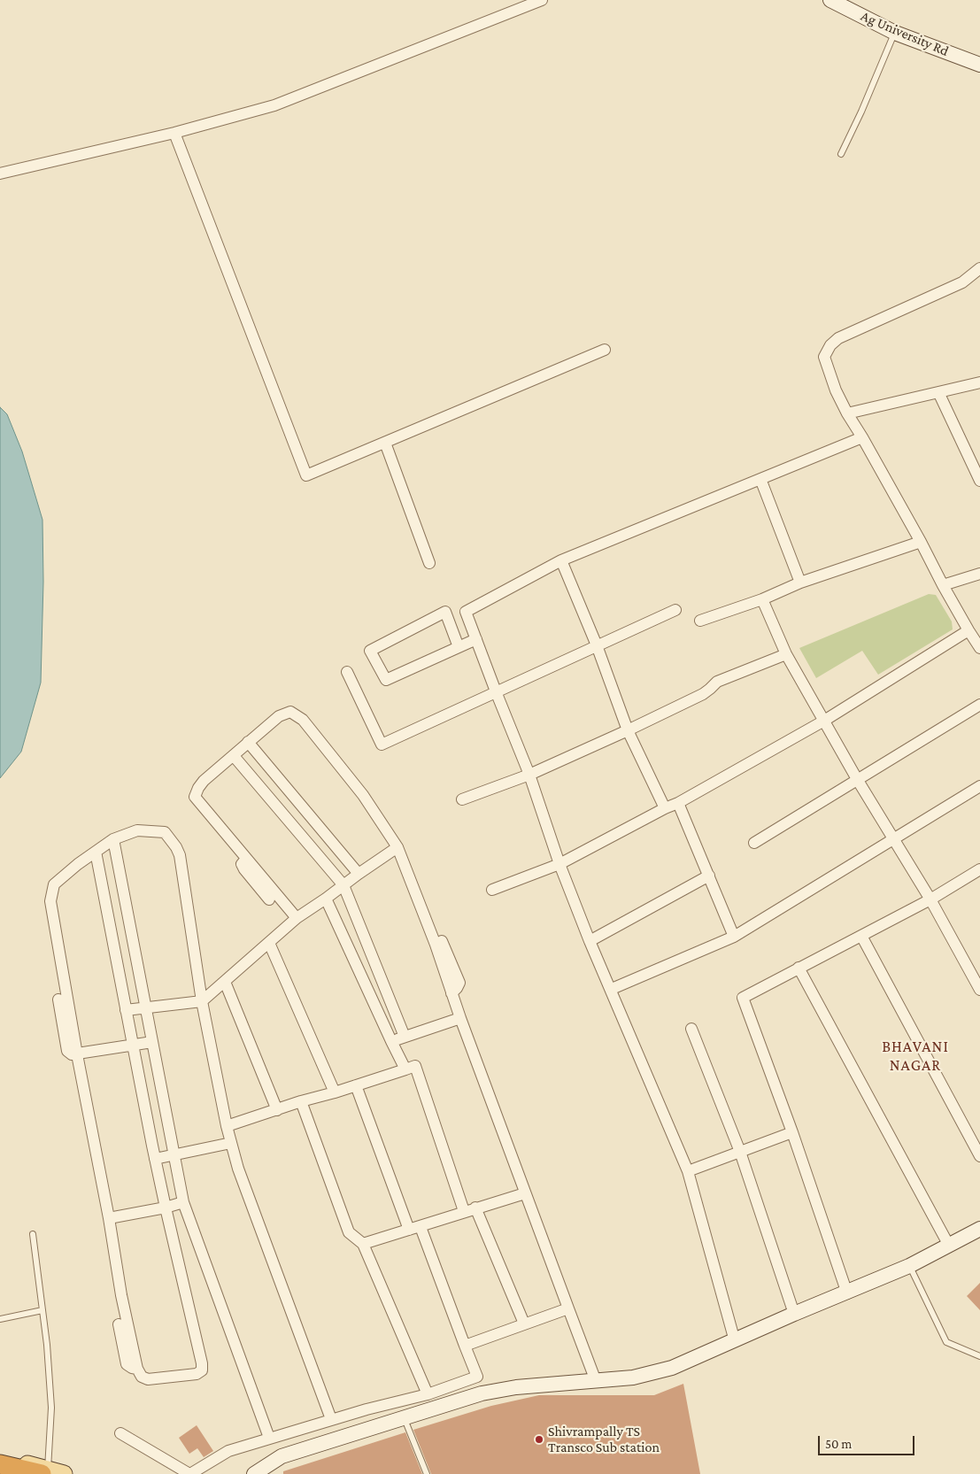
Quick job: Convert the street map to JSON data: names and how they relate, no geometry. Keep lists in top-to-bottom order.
{
  "streets": {
    "street": ["Ag University Rd"]
  },
  "districts": ["BHAVANI NAGAR"],
  "places": ["Shivrampally TS Transco Sub station"],
  "scale_bar": "50 m"
}
